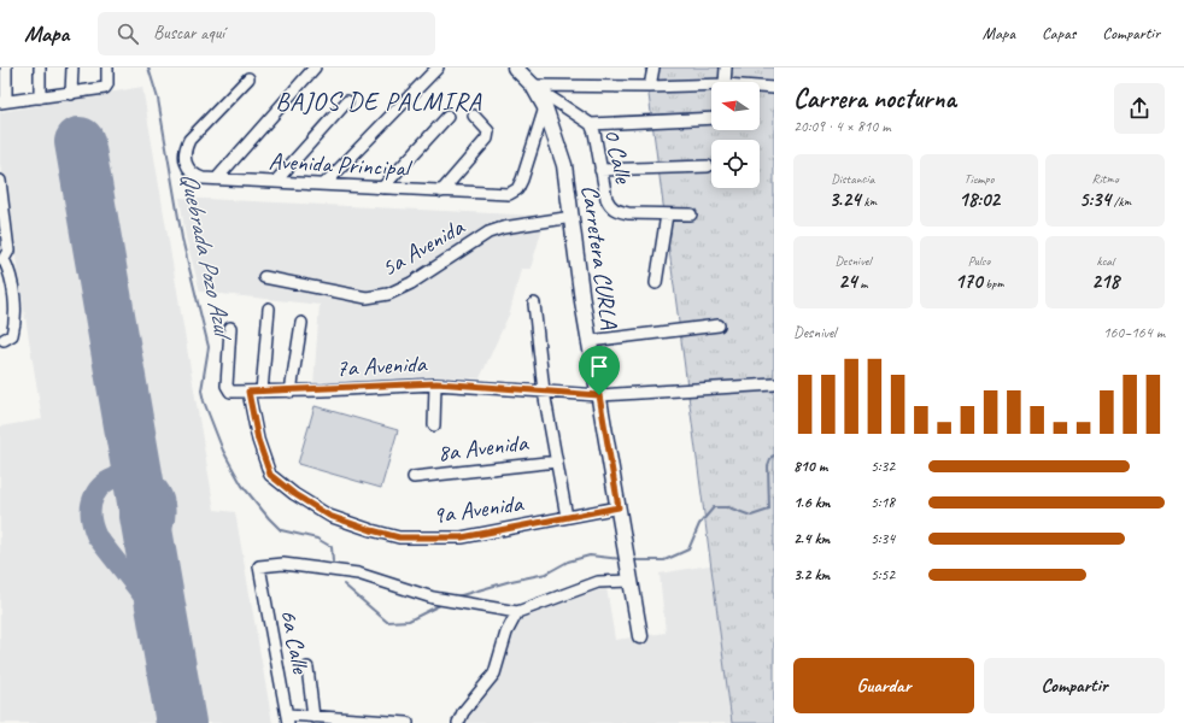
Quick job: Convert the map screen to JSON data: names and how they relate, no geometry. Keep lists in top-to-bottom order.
{
  "streets": {
    "main road": ["Carretera CURLA"],
    "street": [
      "0 Calle",
      "Avenida Principal",
      "5a Avenida",
      "7a Avenida",
      "8a Avenida",
      "9a Avenida",
      "6a Calle"
    ]
  },
  "crossings": [
    ["0 Calle", "Carretera CURLA"],
    ["Avenida Principal", "Carretera CURLA"],
    ["5a Avenida", "Carretera CURLA"],
    ["Carretera CURLA", "7a Avenida"],
    ["Carretera CURLA", "9a Avenida"],
    ["7a Avenida", "9a Avenida"]
  ],
  "districts": ["BAJOS DE PALMIRA"],
  "water": ["Quebrada Pozo Azul"],
  "north": "left",
  "page": {
    "header": "Mapa",
    "search": "Buscar aquí",
    "nav": ["Mapa", "Capas", "Compartir"],
    "heading": ["Carrera nocturna", "20:09 · 4 × 810 m"],
    "stats": [
      ["Distancia", "3.24 km"],
      ["Tiempo", "18:02"],
      ["Ritmo", "5:34 /km"],
      ["Desnivel", "24 m"],
      ["Pulso", "170 bpm"],
      ["kcal", "218"]
    ],
    "chart": ["Desnivel", "160–164 m"],
    "list": [
      {
        "name": "810 m",
        "note": "5:32"
      },
      {
        "name": "1.6 km",
        "note": "5:18"
      },
      {
        "name": "2.4 km",
        "note": "5:34"
      },
      {
        "name": "3.2 km",
        "note": "5:52"
      }
    ],
    "buttons": ["Guardar", "Compartir"]
  }
}
